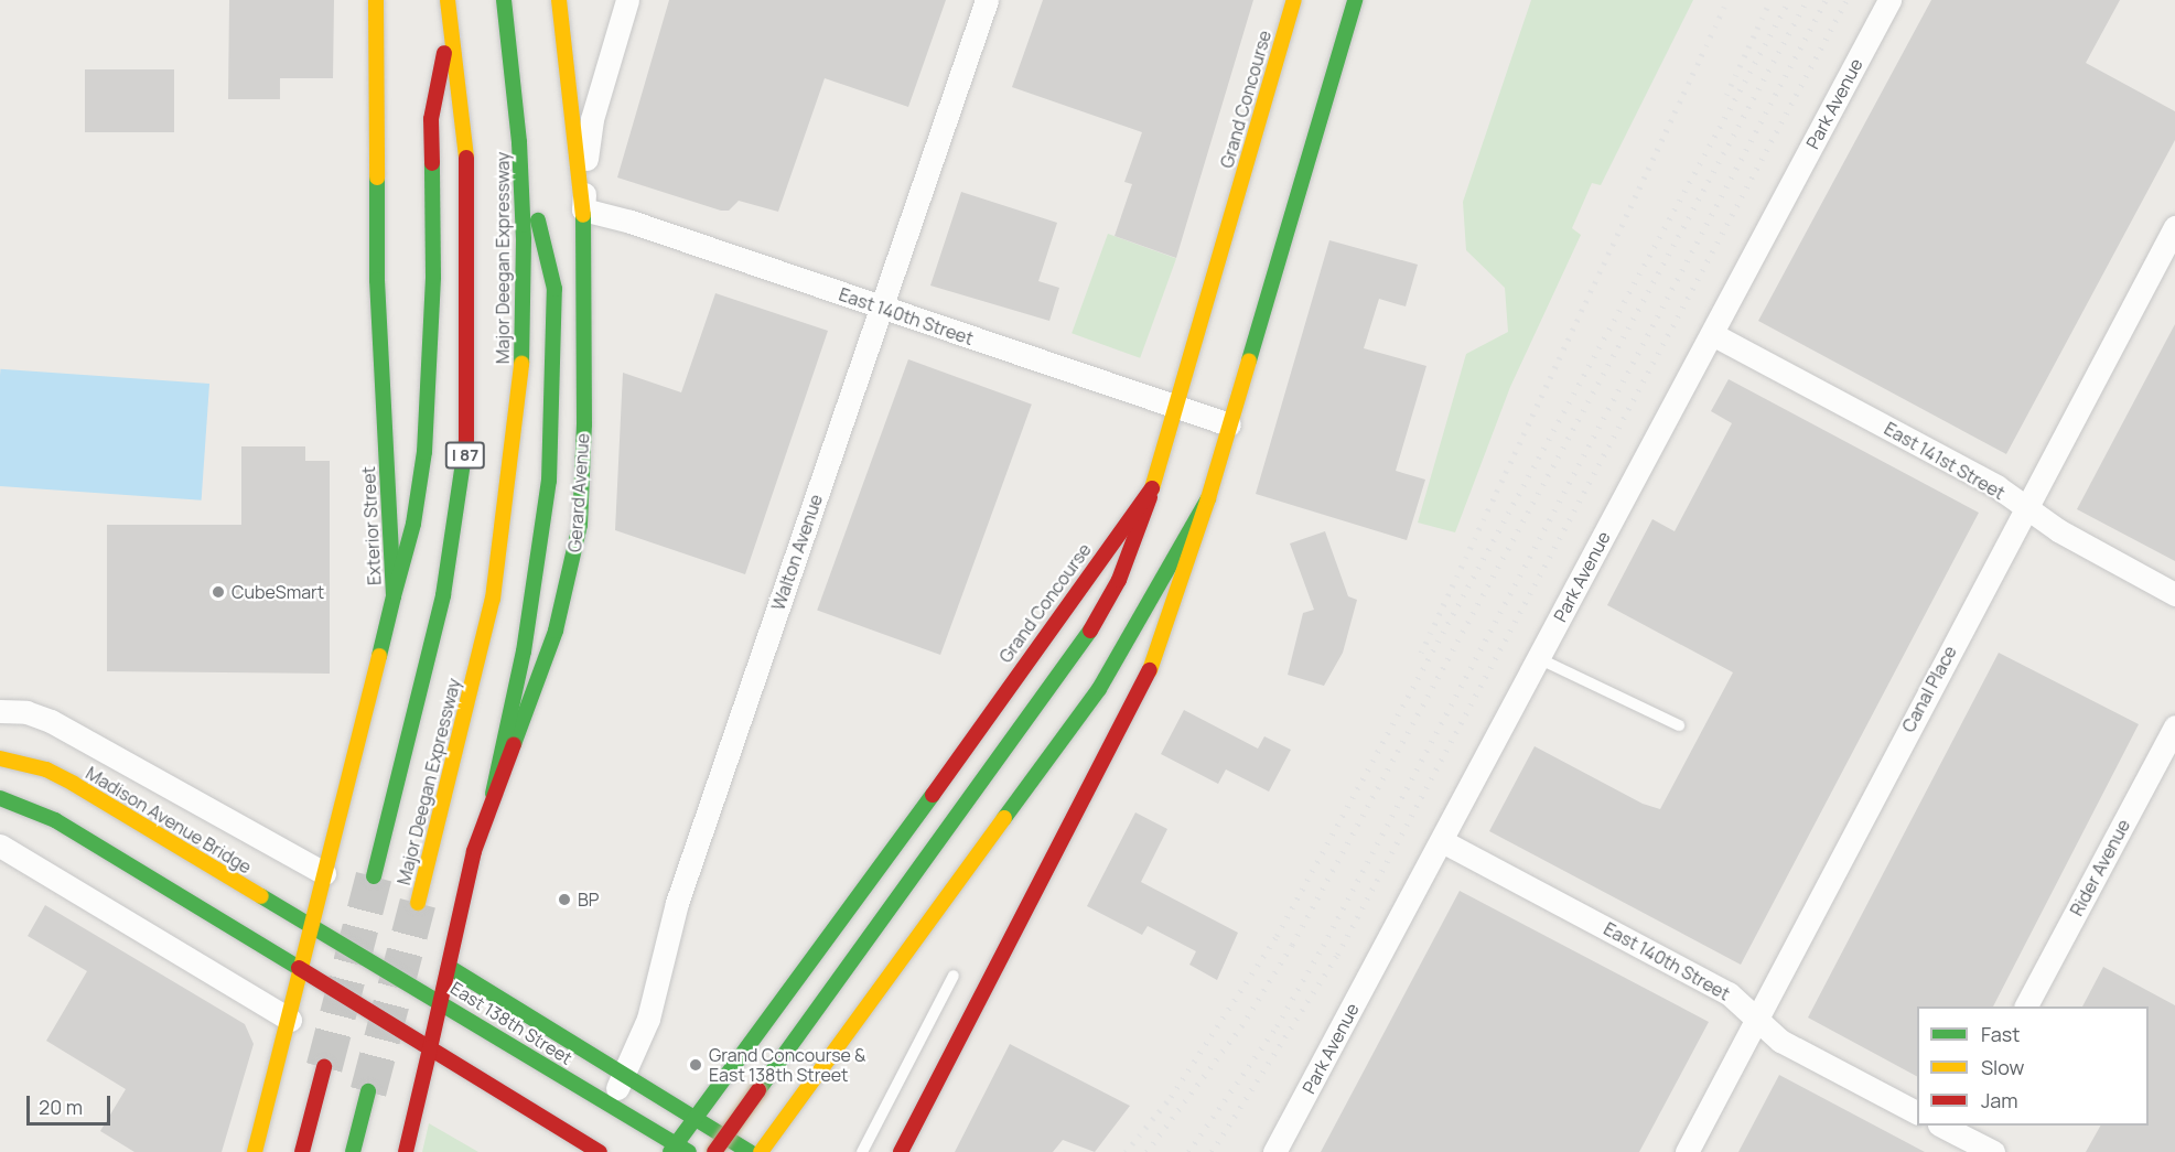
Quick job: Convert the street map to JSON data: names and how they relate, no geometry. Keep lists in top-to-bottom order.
{
  "streets": {
    "main road": [
      "Grand Concourse",
      "Major Deegan Expressway",
      "I 87",
      "Gerard Avenue",
      "Exterior Street",
      "Madison Avenue Bridge",
      "East 138th Street"
    ],
    "street": [
      "Park Avenue",
      "East 140th Street",
      "East 141st Street",
      "Walton Avenue",
      "Canal Place",
      "Rider Avenue"
    ]
  },
  "crossings": [
    ["Grand Concourse", "East 140th Street"],
    ["Grand Concourse", "East 138th Street"],
    ["Park Avenue", "East 140th Street"],
    ["Park Avenue", "East 141st Street"],
    ["East 140th Street", "Gerard Avenue"],
    ["East 140th Street", "Walton Avenue"],
    ["East 140th Street", "Canal Place"],
    ["East 141st Street", "Canal Place"],
    ["Gerard Avenue", "East 138th Street"],
    ["Exterior Street", "Madison Avenue Bridge"],
    ["Exterior Street", "East 138th Street"],
    ["Walton Avenue", "East 138th Street"],
    ["Madison Avenue Bridge", "East 138th Street"]
  ],
  "places": ["CubeSmart", "BP", "Grand Concourse & East 138th Street"],
  "legend": ["Fast", "Slow", "Jam"],
  "scale_bar": "20 m"
}
